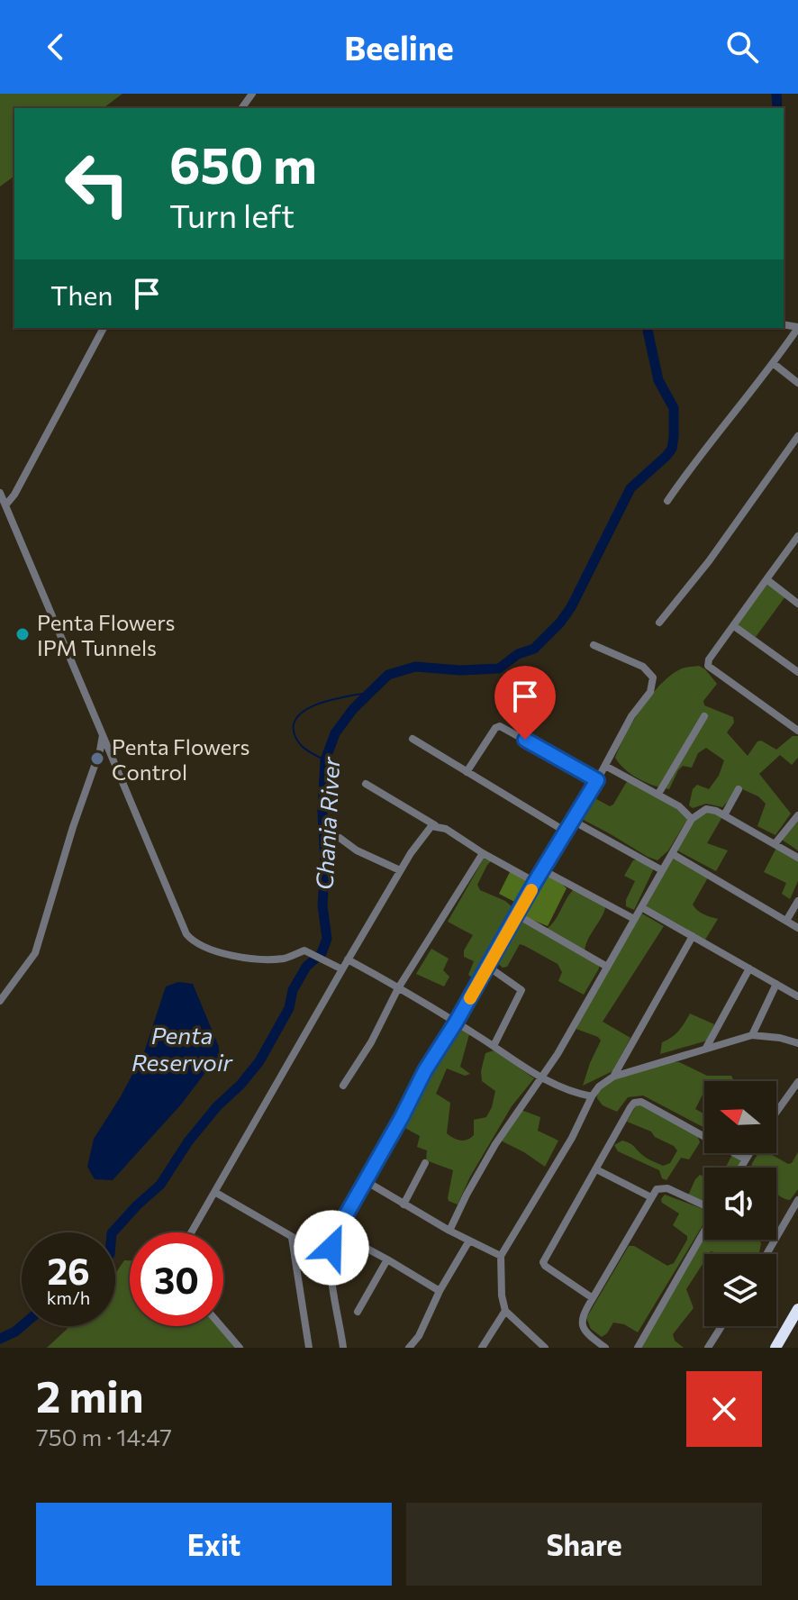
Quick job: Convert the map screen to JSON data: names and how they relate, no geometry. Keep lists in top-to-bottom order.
{
  "water": ["Chania River", "Penta Reservoir"],
  "places": ["Penta Flowers IPM Tunnels", "Penta Flowers Control"],
  "north": "left",
  "page": {
    "header": "Beeline",
    "turn": ["650 m", "Turn left"],
    "then": "Then",
    "speed": "26 km/h",
    "limit": "30",
    "heading": ["2 min", "750 m · 14:47"],
    "buttons": ["Exit", "Share"]
  }
}
